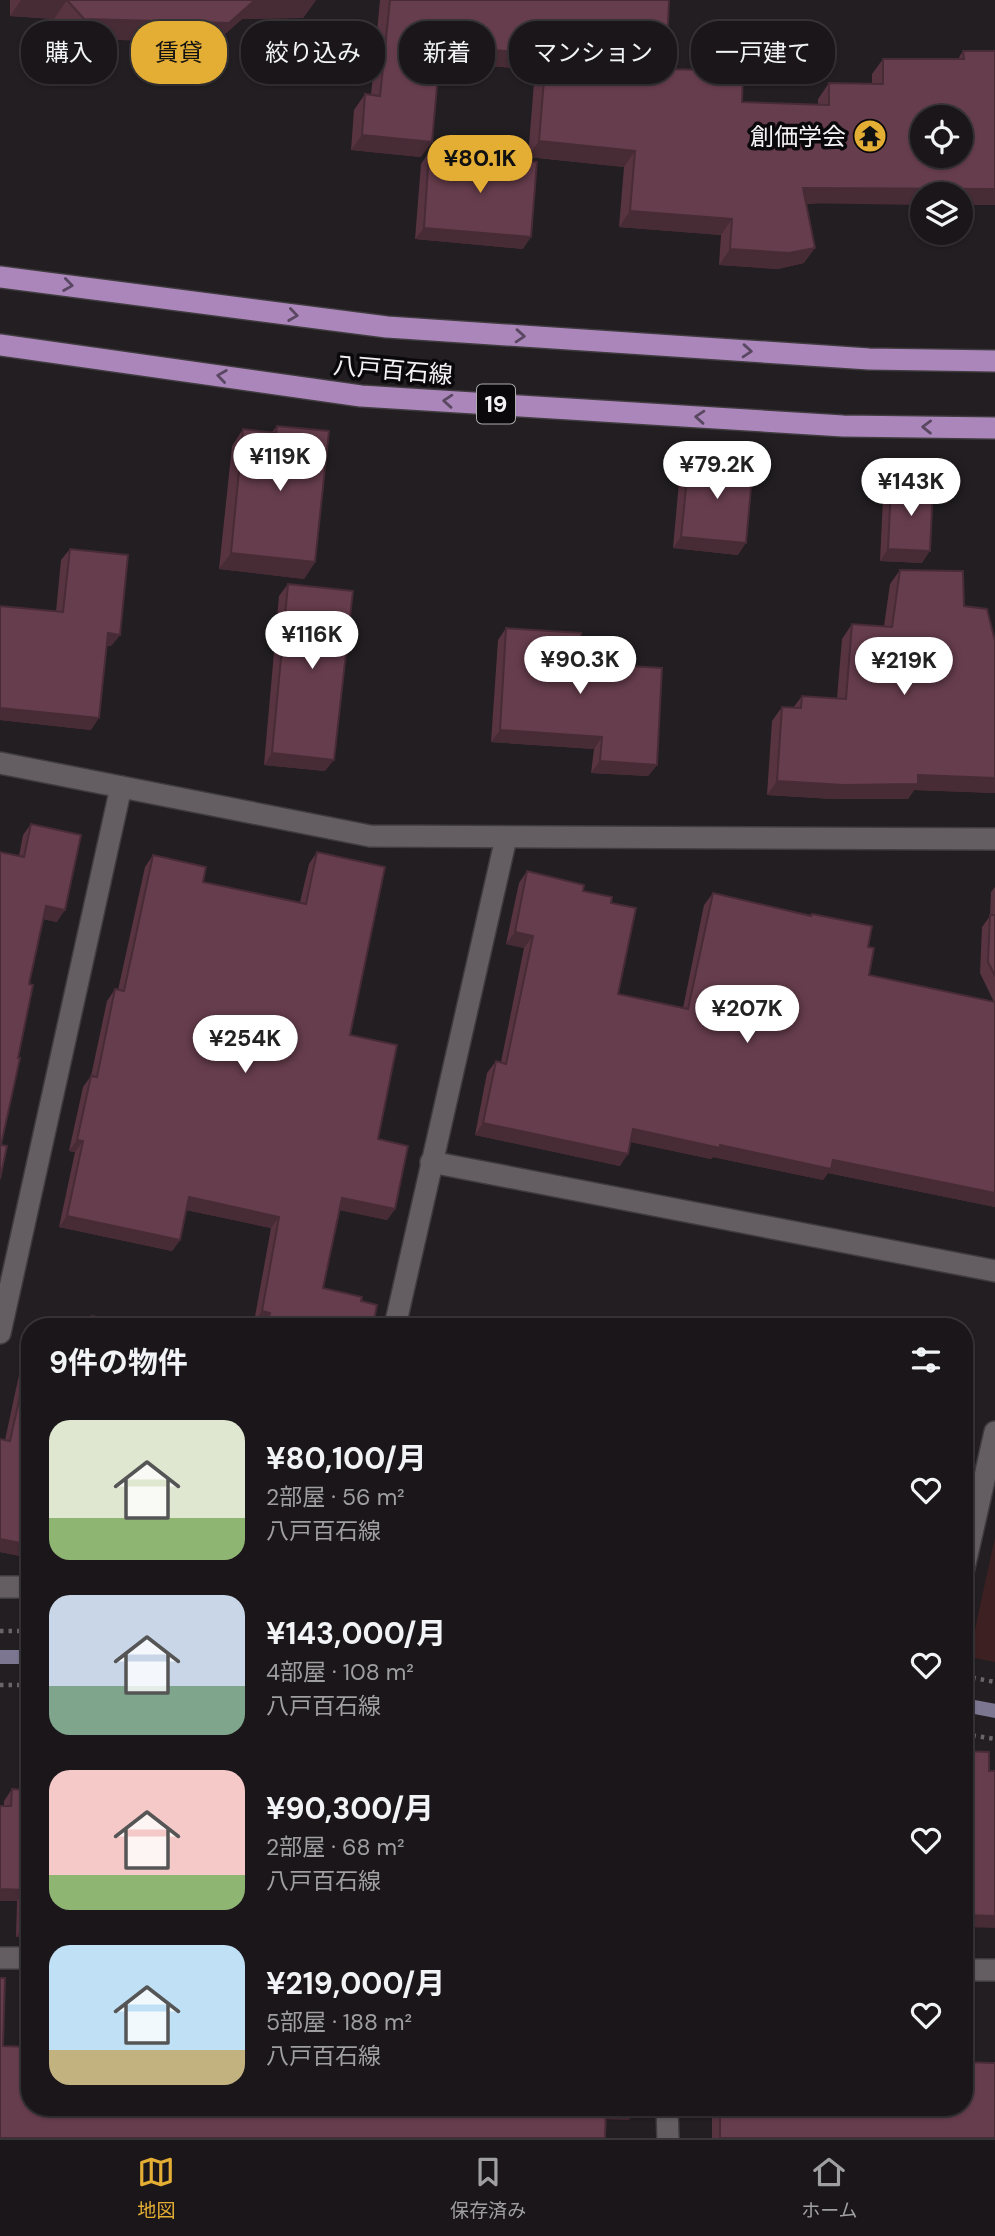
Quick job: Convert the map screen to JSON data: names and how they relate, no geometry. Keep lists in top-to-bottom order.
{
  "streets": {
    "main road": ["八戸百石線", "19"]
  },
  "places": {
    "temple": ["創価学会"]
  },
  "page": {
    "chip": [
      "購入",
      "賃貸",
      "絞り込み",
      "新着",
      "マンション",
      "一戸建て"
    ],
    "price": [
      "¥80.1K",
      "¥119K",
      "¥79.2K",
      "¥143K",
      "¥116K",
      "¥90.3K",
      "¥219K",
      "¥207K",
      "¥254K"
    ],
    "heading": "9件の物件",
    "list": [
      {
        "name": "¥80,100/月",
        "note": "2部屋 · 56 m² · 八戸百石線"
      },
      {
        "name": "¥143,000/月",
        "note": "4部屋 · 108 m² · 八戸百石線"
      },
      {
        "name": "¥90,300/月",
        "note": "2部屋 · 68 m² · 八戸百石線"
      },
      {
        "name": "¥219,000/月",
        "note": "5部屋 · 188 m² · 八戸百石線"
      }
    ],
    "tabs": ["地図", "保存済み", "ホーム"]
  }
}
